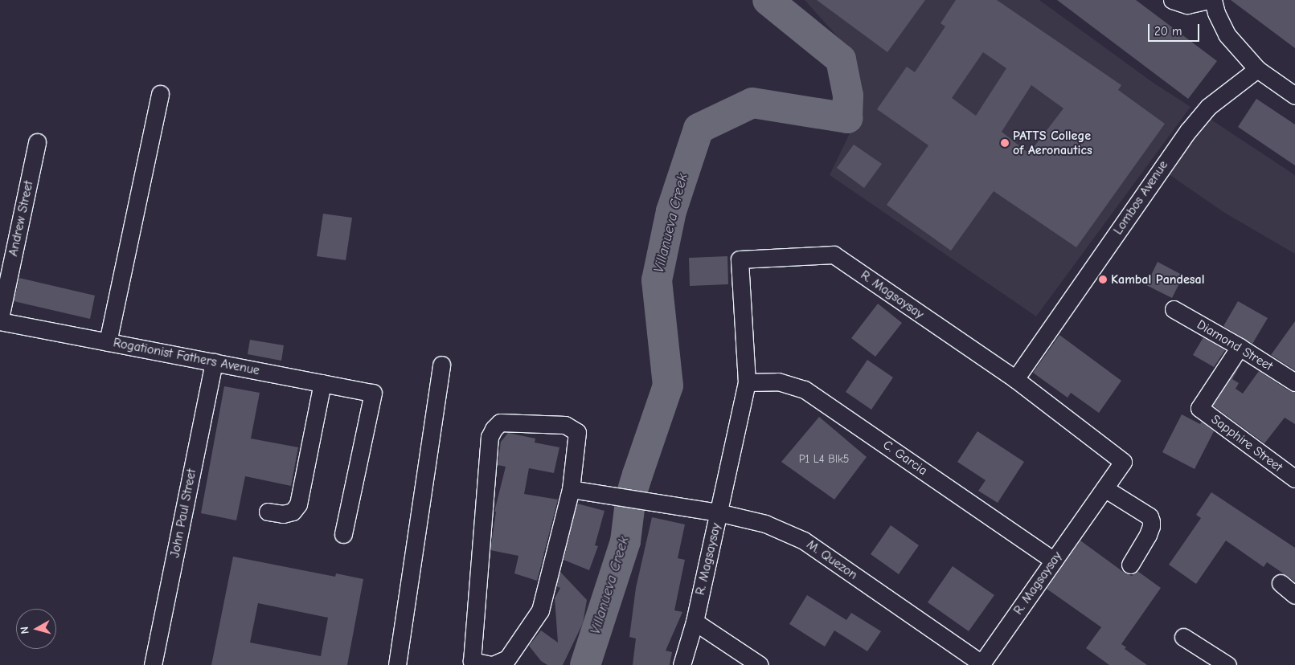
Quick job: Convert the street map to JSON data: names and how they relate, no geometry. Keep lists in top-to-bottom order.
{
  "streets": {
    "street": [
      "Lombos Avenue",
      "Andrew Street",
      "R. Magsaysay",
      "Diamond Street",
      "Rogationist Fathers Avenue",
      "Sapphire Street",
      "C. Garcia",
      "John Paul Street",
      "M. Quezon"
    ]
  },
  "crossings": [
    ["Lombos Avenue", "R. Magsaysay"],
    ["R. Magsaysay", "C. Garcia"],
    ["R. Magsaysay", "M. Quezon"],
    ["Diamond Street", "Sapphire Street"],
    ["Rogationist Fathers Avenue", "John Paul Street"]
  ],
  "water": ["Villanueva Creek"],
  "places": ["PATTS College of Aeronautics", "Kambal Pandesal"],
  "house_numbers": ["P1 L4 Blk5"],
  "scale_bar": "20 m",
  "north": "left"
}
